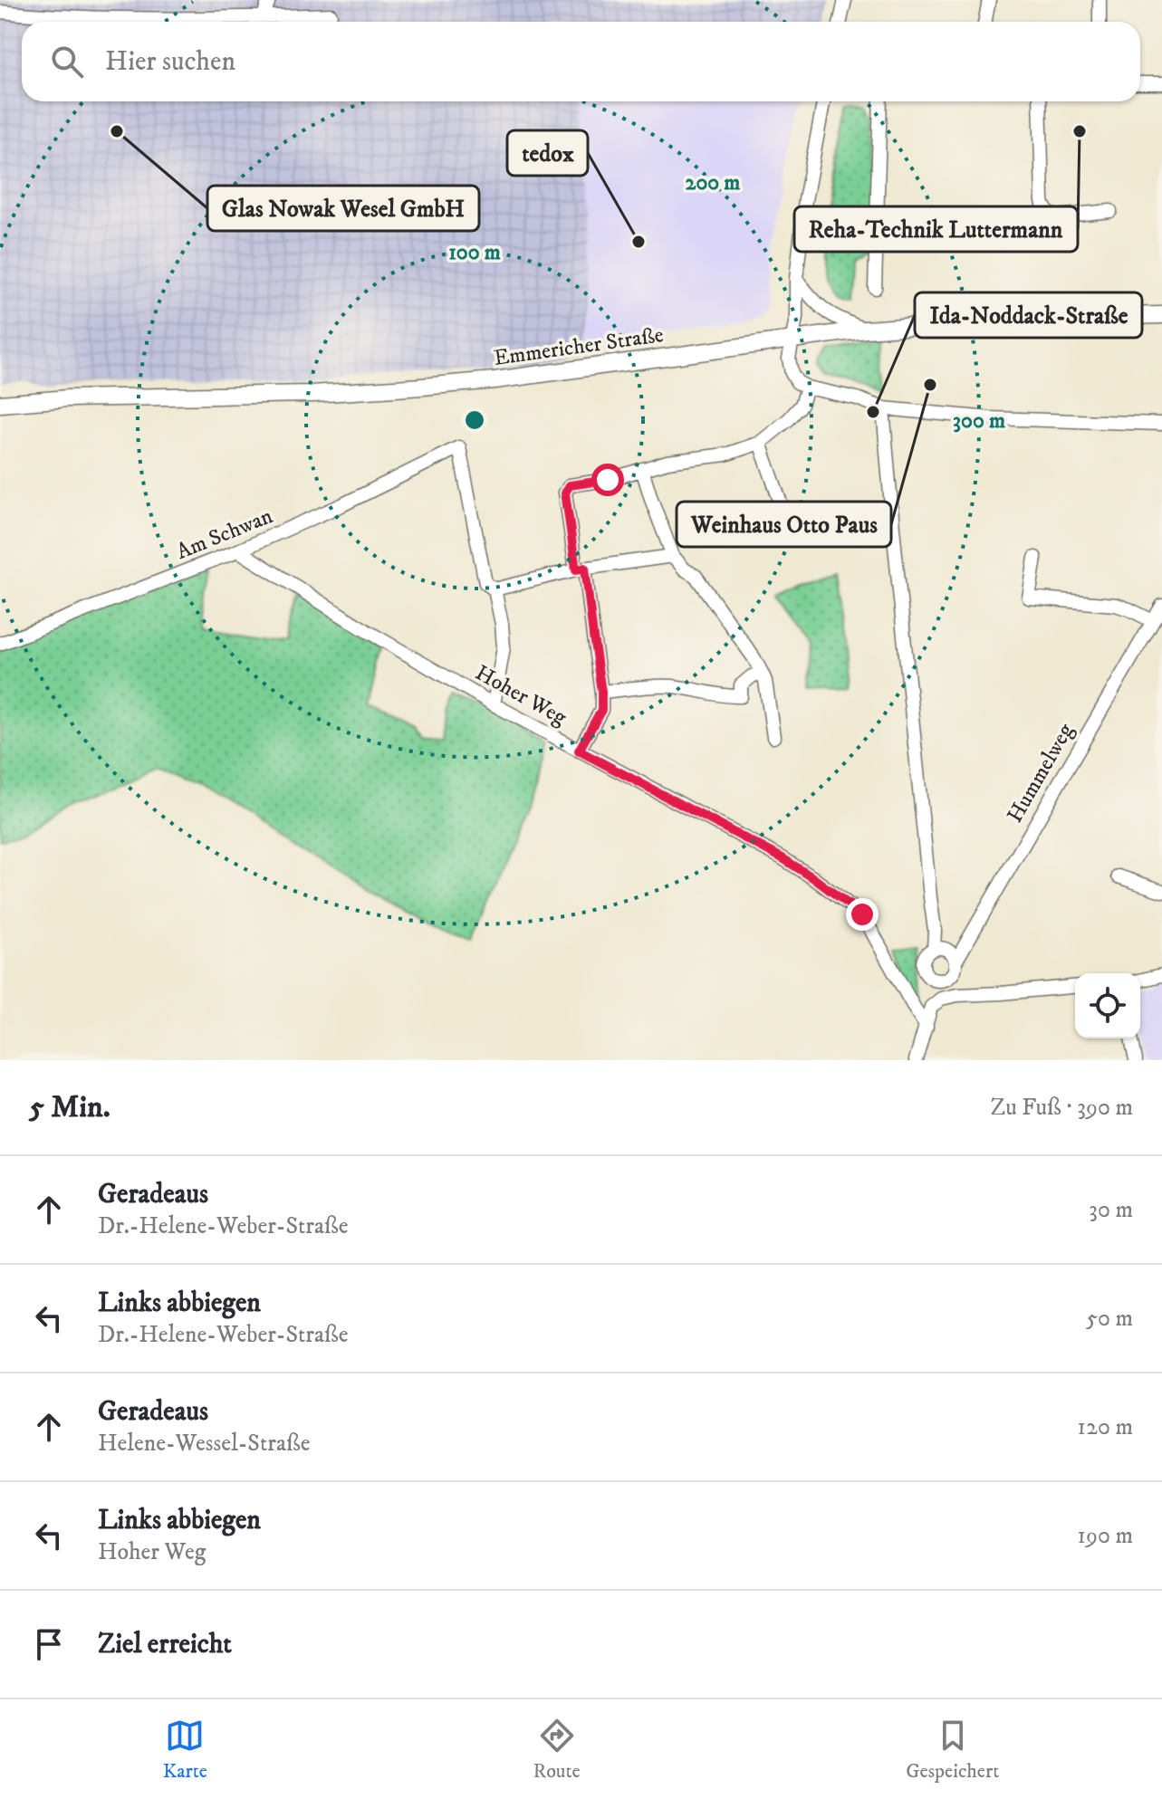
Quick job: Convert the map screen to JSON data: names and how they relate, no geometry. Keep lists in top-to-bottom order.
{
  "streets": {
    "main road": ["Emmericher Straße"],
    "street": ["Am Schwan", "Hoher Weg", "Hummelweg"]
  },
  "crossings": [
    ["Am Schwan", "Hoher Weg"]
  ],
  "places": [
    "Glas Nowak Wesel GmbH",
    "Reha-Technik Luttermann",
    "tedox",
    "Weinhaus Otto Paus",
    "Ida-Noddack-Straße"
  ],
  "page": {
    "search": "Hier suchen",
    "heading": ["5 Min.", "Zu Fuß · 390 m"],
    "list": [
      ["Geradeaus", "Dr.-Helene-Weber-Straße", "30 m"],
      ["Links abbiegen", "Dr.-Helene-Weber-Straße", "50 m"],
      ["Geradeaus", "Helene-Wessel-Straße", "120 m"],
      ["Links abbiegen", "Hoher Weg", "190 m"],
      "Ziel erreicht"
    ],
    "nav": ["Karte", "Route", "Gespeichert"]
  },
  "rings": ["200 m", "100 m", "300 m"]
}
